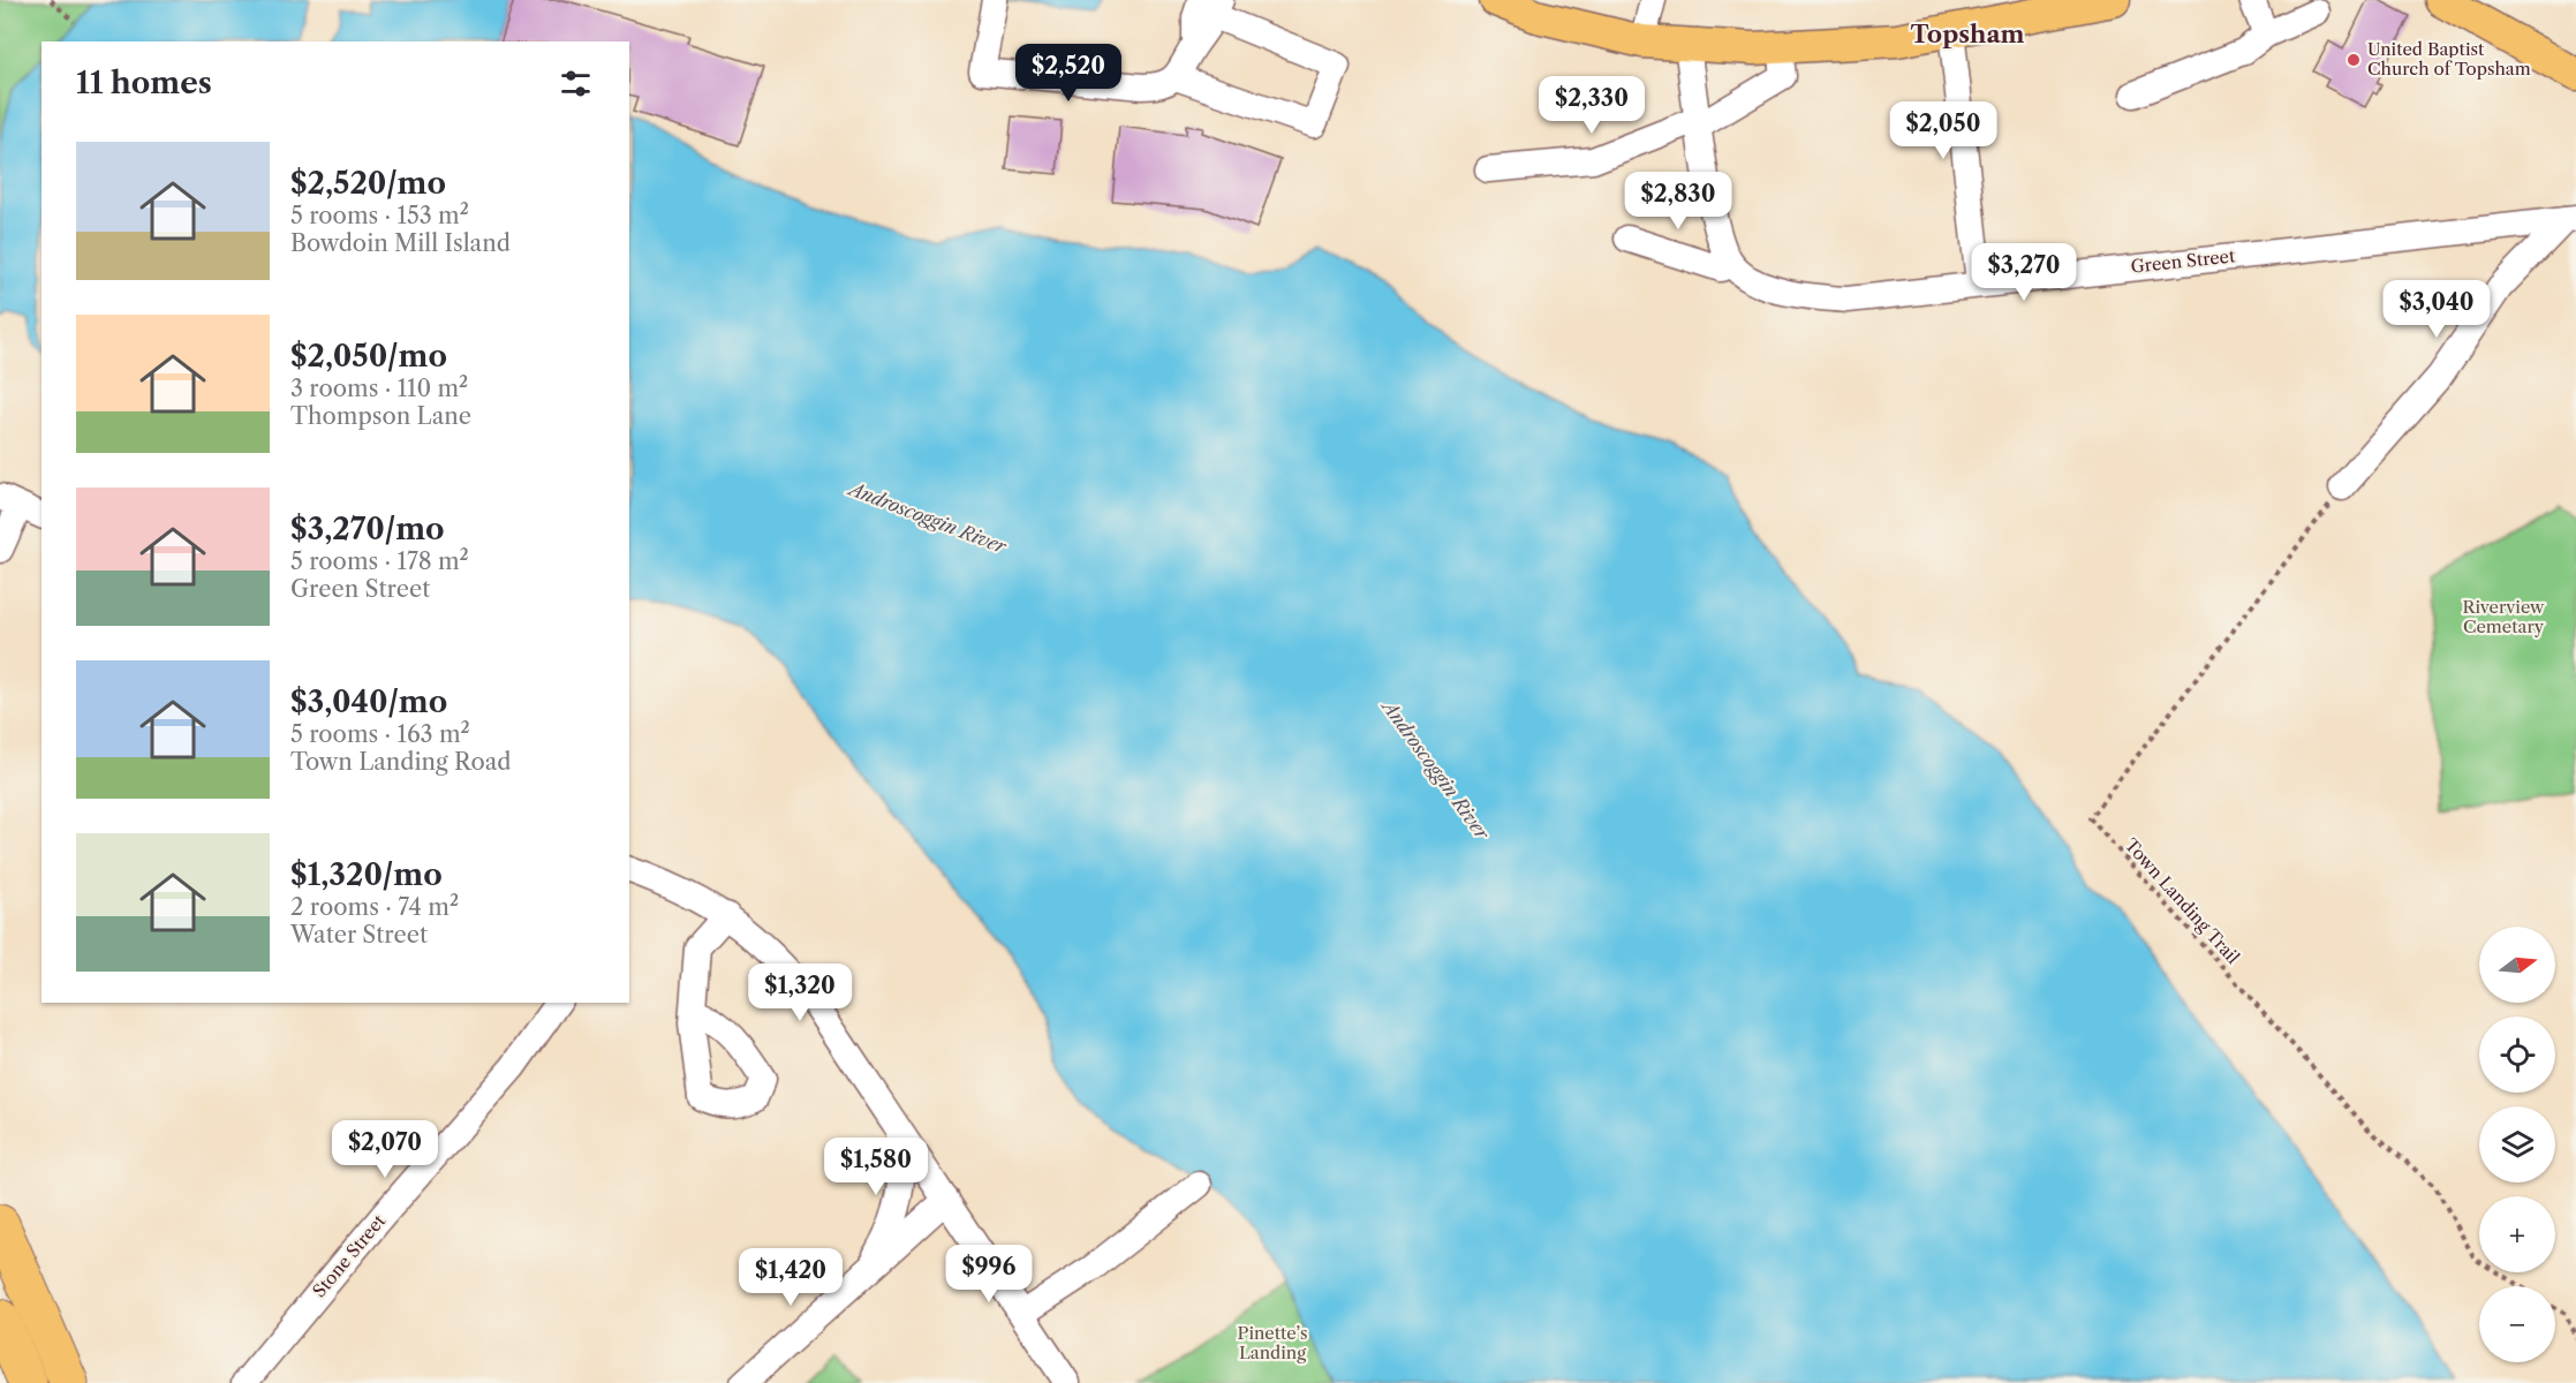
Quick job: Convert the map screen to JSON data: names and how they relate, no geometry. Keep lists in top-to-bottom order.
{
  "streets": {
    "street": ["Green Street", "Stone Street"],
    "path": ["Town Landing Trail"]
  },
  "districts": ["Topsham"],
  "water": ["Androscoggin River"],
  "parks": ["Riverview Cemetary", "Pinette’s Landing"],
  "places": ["United Baptist Church of Topsham"],
  "north": "right",
  "page": {
    "heading": "11 homes",
    "price": [
      "$2,520",
      "$2,330",
      "$2,050",
      "$2,830",
      "$3,270",
      "$3,040",
      "$1,320",
      "$2,070",
      "$1,580",
      "$996",
      "$1,420"
    ],
    "list": [
      {
        "name": "$2,520/mo",
        "note": "5 rooms · 153 m² · Bowdoin Mill Island"
      },
      {
        "name": "$2,050/mo",
        "note": "3 rooms · 110 m² · Thompson Lane"
      },
      {
        "name": "$3,270/mo",
        "note": "5 rooms · 178 m² · Green Street"
      },
      {
        "name": "$3,040/mo",
        "note": "5 rooms · 163 m² · Town Landing Road"
      },
      {
        "name": "$1,320/mo",
        "note": "2 rooms · 74 m² · Water Street"
      }
    ],
    "map_buttons": ["+", "−"]
  }
}
